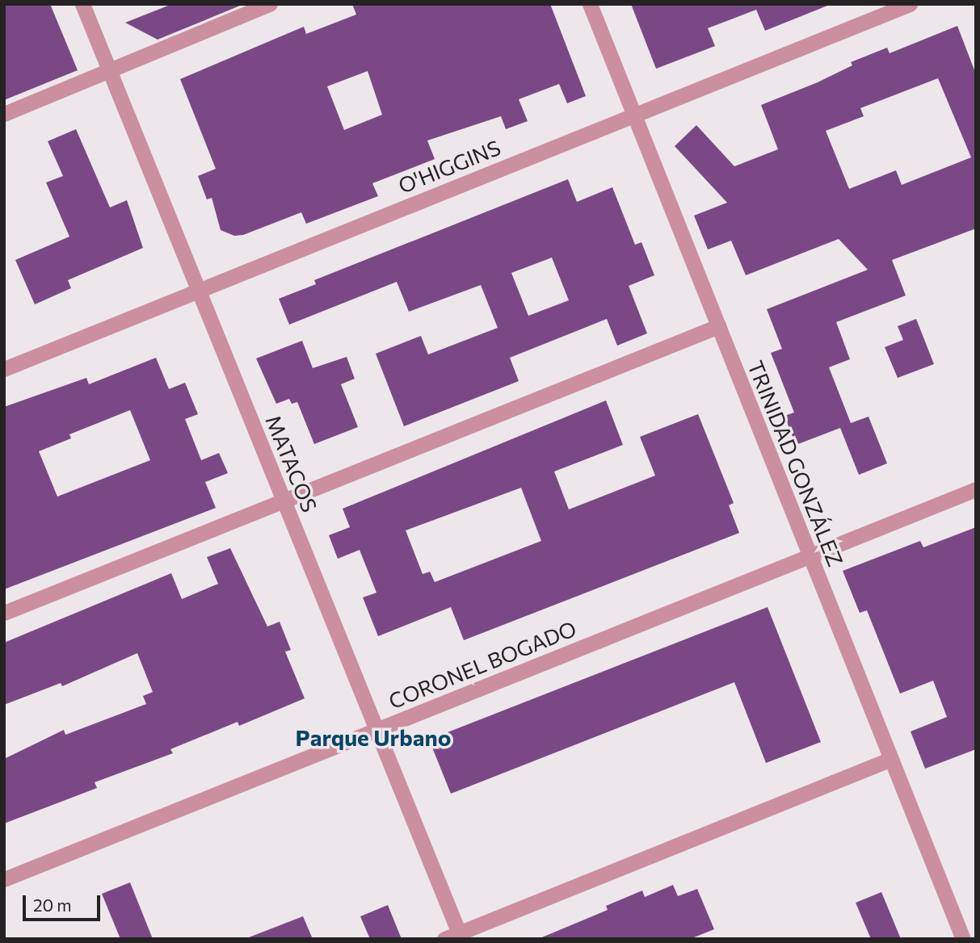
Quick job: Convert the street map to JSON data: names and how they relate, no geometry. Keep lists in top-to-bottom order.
{
  "streets": {
    "street": [
      "O'HIGGINS",
      "MATACOS",
      "TRINIDAD GONZÁLEZ",
      "CORONEL BOGADO"
    ]
  },
  "crossings": [
    ["O'HIGGINS", "MATACOS"],
    ["O'HIGGINS", "TRINIDAD GONZÁLEZ"],
    ["MATACOS", "CORONEL BOGADO"],
    ["TRINIDAD GONZÁLEZ", "CORONEL BOGADO"]
  ],
  "districts": ["Parque Urbano"],
  "scale_bar": "20 m"
}
